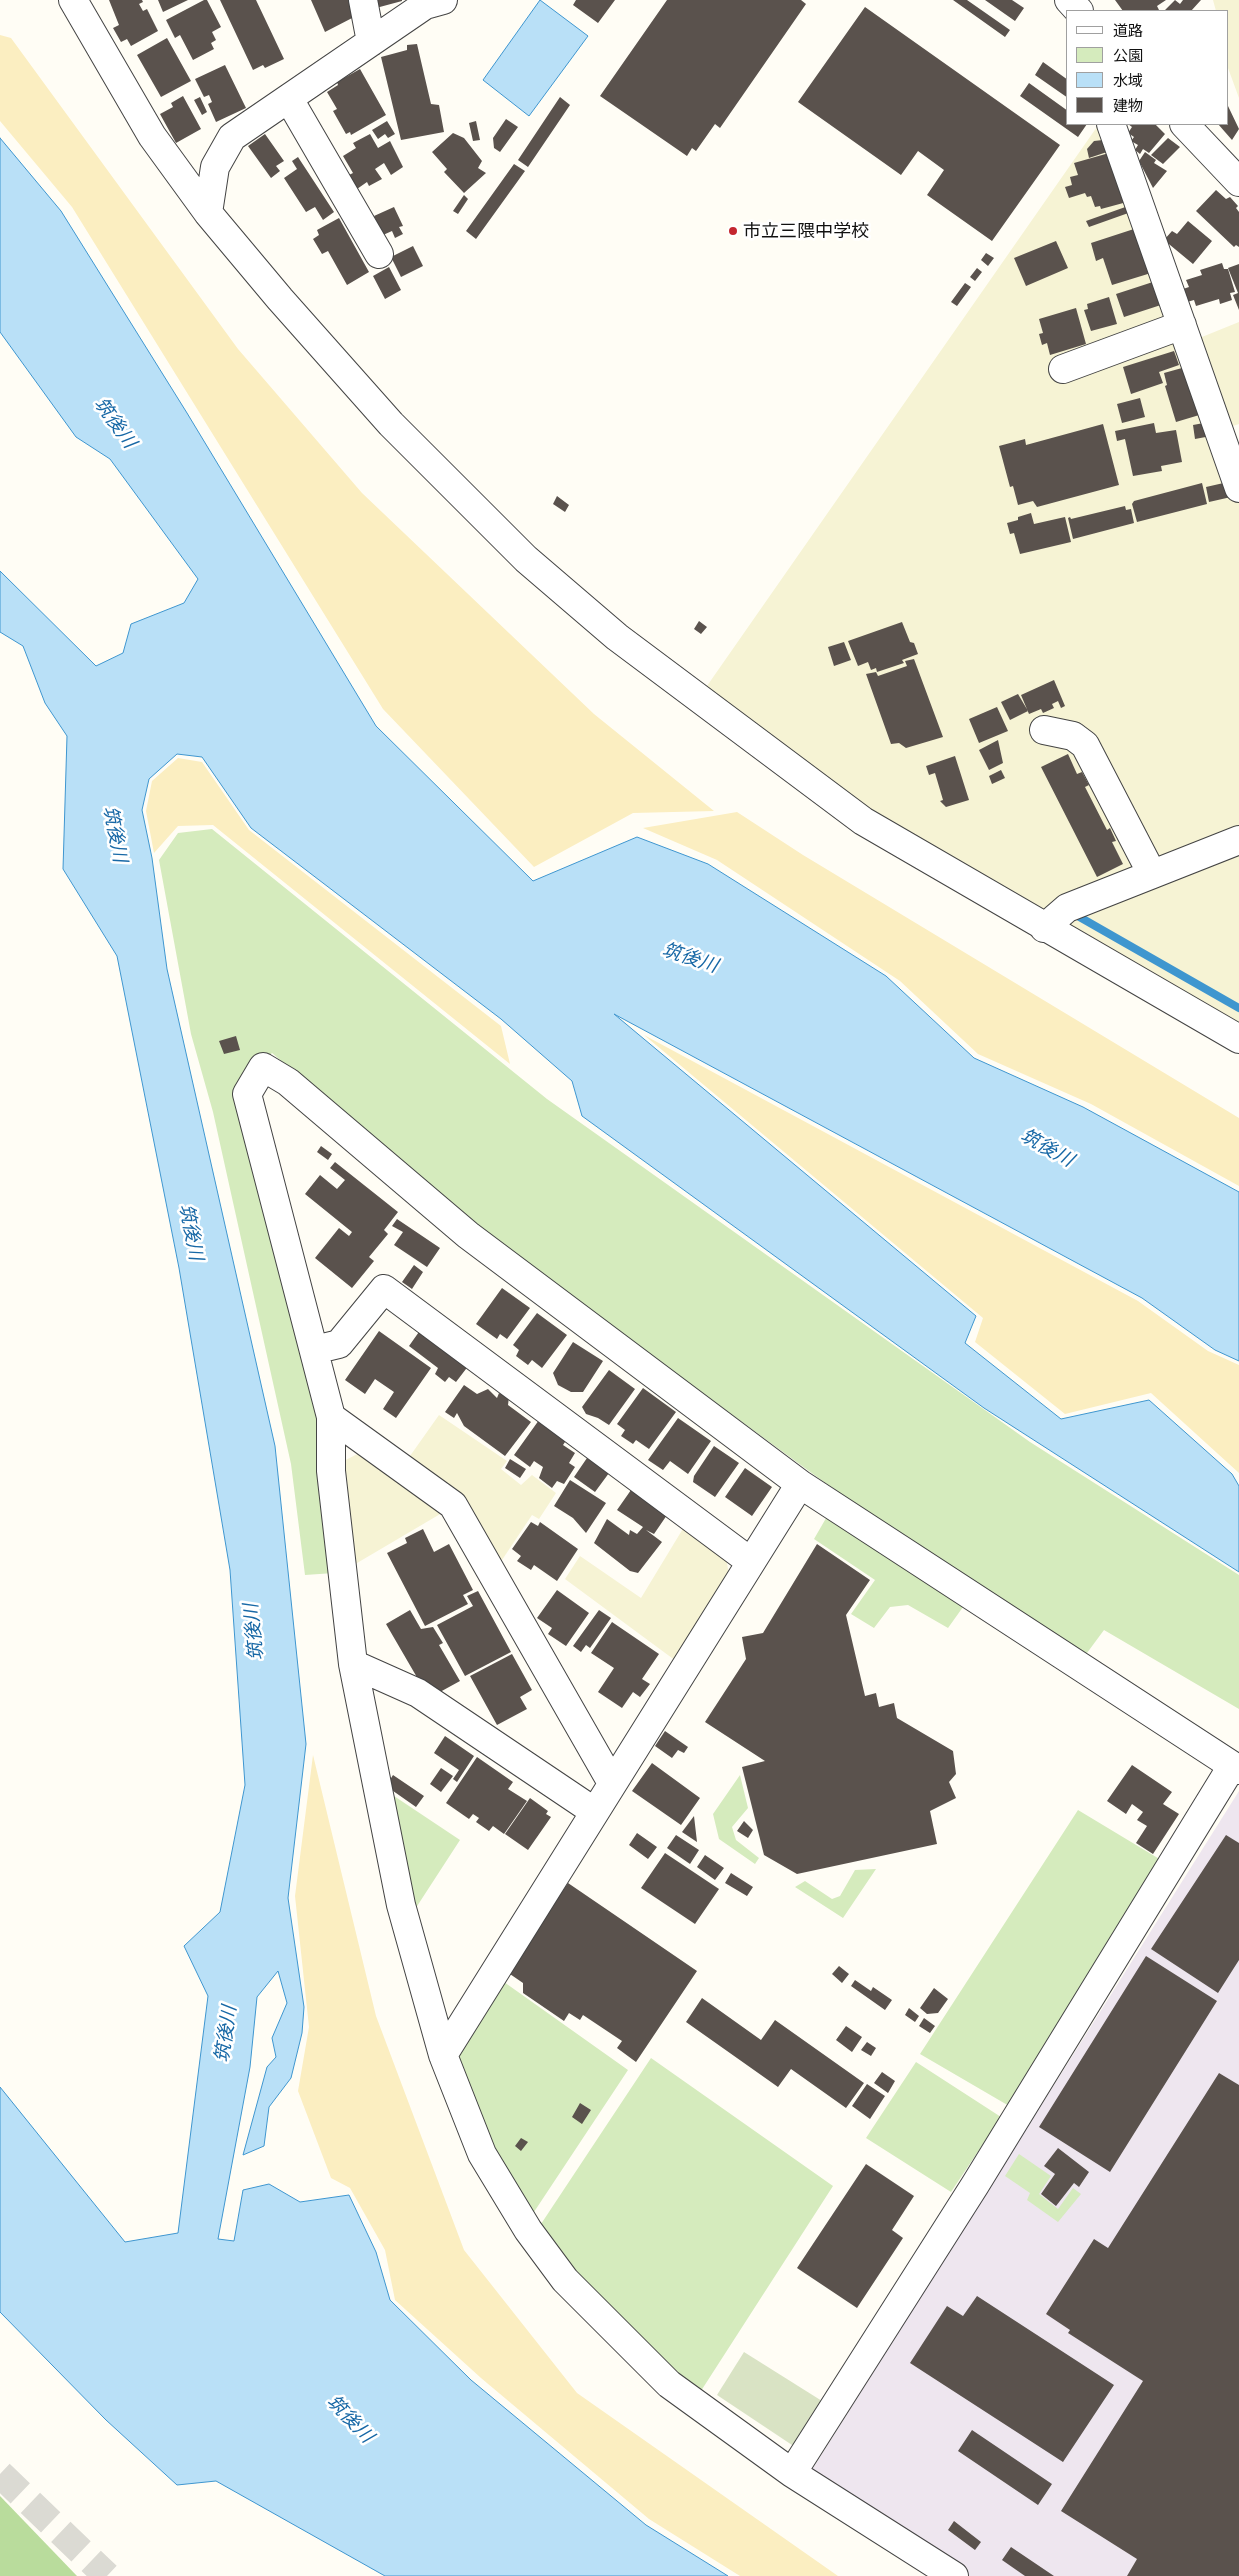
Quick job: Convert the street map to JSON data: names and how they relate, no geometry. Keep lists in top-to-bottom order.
{
  "water": ["筑後川"],
  "places": ["市立三隈中学校"],
  "legend": [
    "道路",
    "公園",
    "水域",
    "建物"
  ]
}
